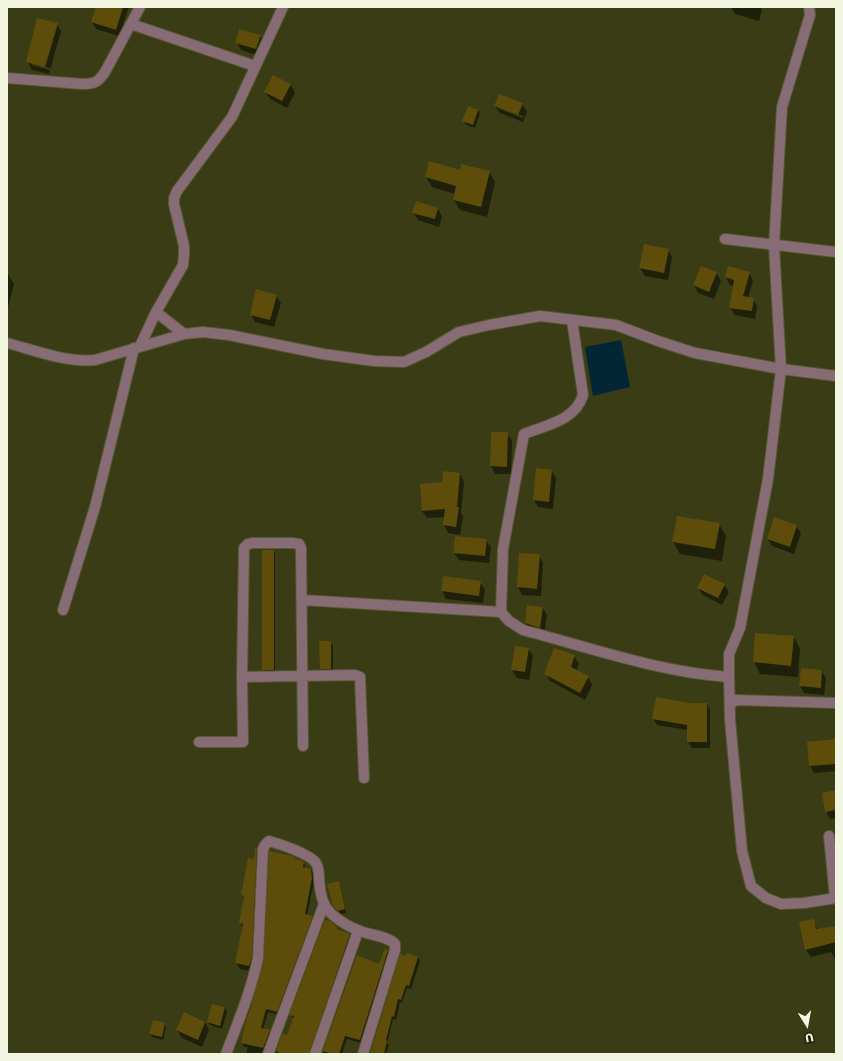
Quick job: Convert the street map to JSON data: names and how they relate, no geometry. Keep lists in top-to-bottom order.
{
  "north": "bottom"
}
